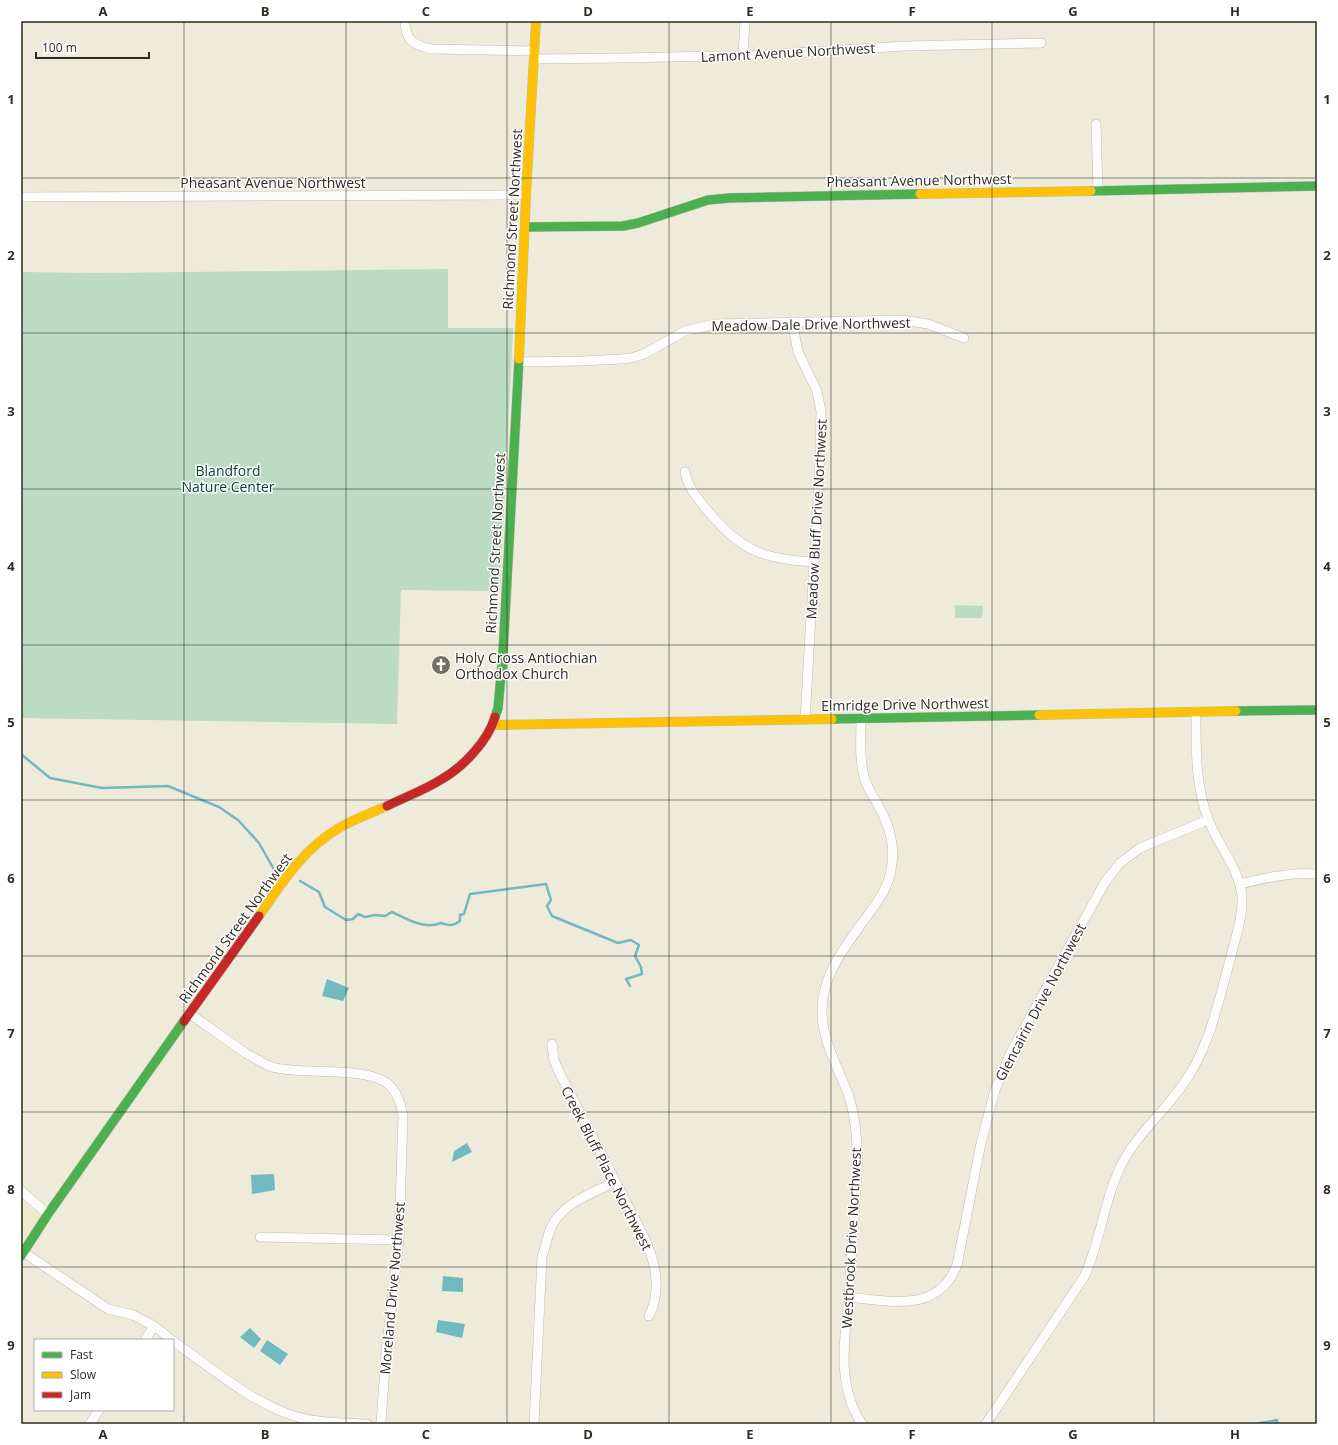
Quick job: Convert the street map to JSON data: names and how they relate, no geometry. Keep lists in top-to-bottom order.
{
  "streets": {
    "street": [
      "Lamont Avenue Northwest",
      "Pheasant Avenue Northwest",
      "Richmond Street Northwest",
      "Meadow Dale Drive Northwest",
      "Meadow Bluff Drive Northwest",
      "Elmridge Drive Northwest",
      "Glencairin Drive Northwest",
      "Creek Bluff Place Northwest",
      "Westbrook Drive Northwest",
      "Moreland Drive Northwest"
    ]
  },
  "crossings": [
    ["Lamont Avenue Northwest", "Richmond Street Northwest"],
    ["Pheasant Avenue Northwest", "Richmond Street Northwest"],
    ["Richmond Street Northwest", "Meadow Dale Drive Northwest"],
    ["Richmond Street Northwest", "Elmridge Drive Northwest"],
    ["Richmond Street Northwest", "Moreland Drive Northwest"],
    ["Meadow Dale Drive Northwest", "Meadow Bluff Drive Northwest"],
    ["Meadow Bluff Drive Northwest", "Elmridge Drive Northwest"],
    ["Elmridge Drive Northwest", "Westbrook Drive Northwest"],
    ["Glencairin Drive Northwest", "Westbrook Drive Northwest"]
  ],
  "parks": ["Blandford Nature Center"],
  "places": {
    "church": ["Holy Cross Antiochian Orthodox Church"]
  },
  "legend": ["Fast", "Slow", "Jam"],
  "scale_bar": "100 m",
  "grid": {
    "columns": [
      "A",
      "B",
      "C",
      "D",
      "E",
      "F",
      "G",
      "H"
    ],
    "rows": [
      "1",
      "2",
      "3",
      "4",
      "5",
      "6",
      "7",
      "8",
      "9"
    ]
  }
}
